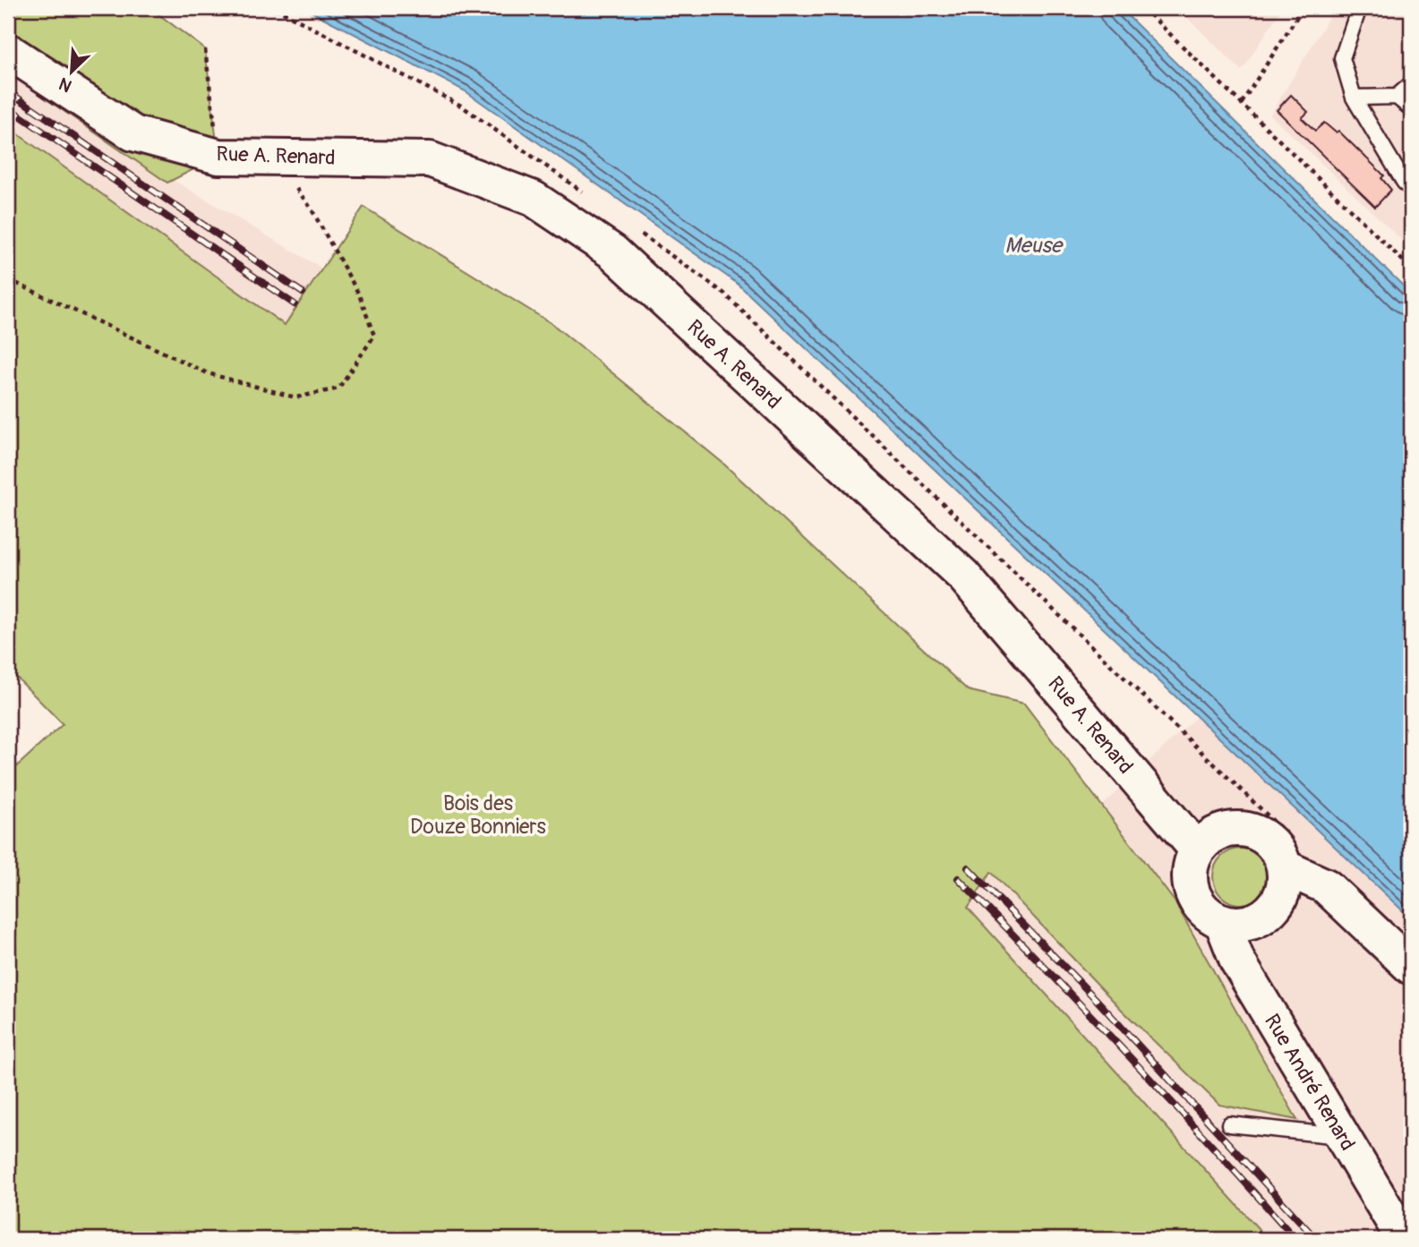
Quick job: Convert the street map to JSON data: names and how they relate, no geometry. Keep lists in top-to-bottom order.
{
  "streets": {
    "street": ["Rue A. Renard", "Rue André Renard"]
  },
  "crossings": [
    ["Rue A. Renard", "Rue André Renard"]
  ],
  "water": ["Meuse"],
  "parks": ["Bois des Douze Bonniers"],
  "north": "bottom left"
}
